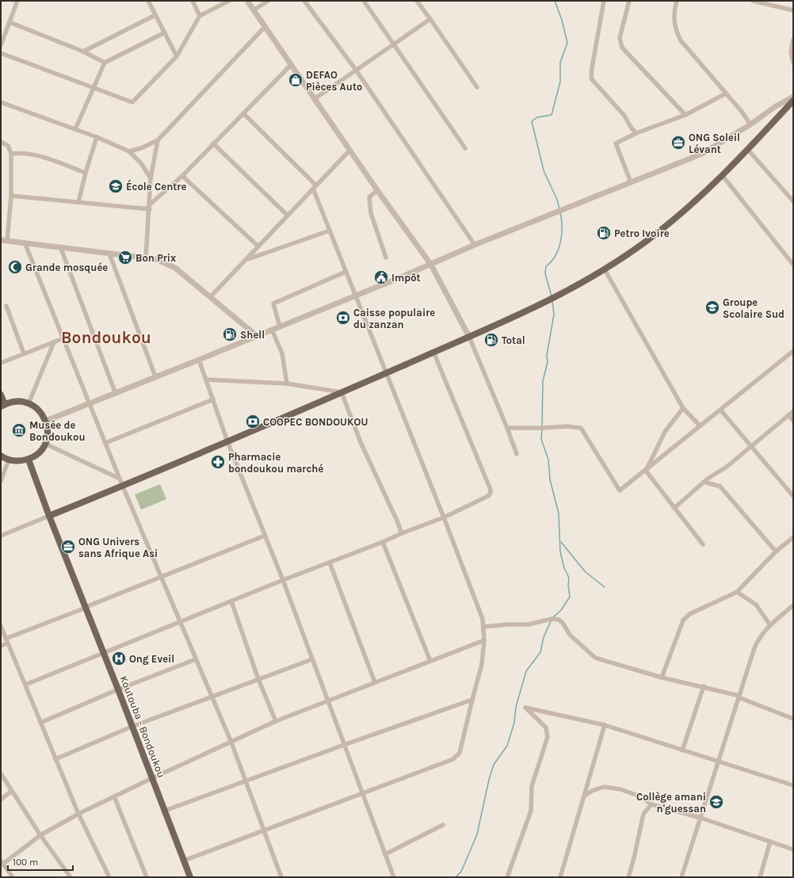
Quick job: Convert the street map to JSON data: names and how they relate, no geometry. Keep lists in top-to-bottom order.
{
  "streets": {
    "main road": ["Koutouba - Bondoukou"]
  },
  "districts": ["Bondoukou"],
  "places": {
    "shop": ["DEFAO Pièces Auto"],
    "office": ["ONG Soleil Lévant", "ONG Univers sans Afrique Asi"],
    "school or university": ["École Centre", "Groupe Scolaire Sud", "Collège amani n'guessan"],
    "fuel station": ["Petro Ivoire", "Shell", "Total"],
    "supermarket": ["Bon Prix"],
    "mosque": ["Grande mosquée"],
    "public building": ["Impôt"],
    "bank": ["Caisse populaire du zanzan", "COOPEC BONDOUKOU"],
    "museum": ["Musée de Bondoukou"],
    "pharmacy": ["Pharmacie bondoukou marché"],
    "hospital": ["Ong Eveil"]
  },
  "scale_bar": "100 m"
}
